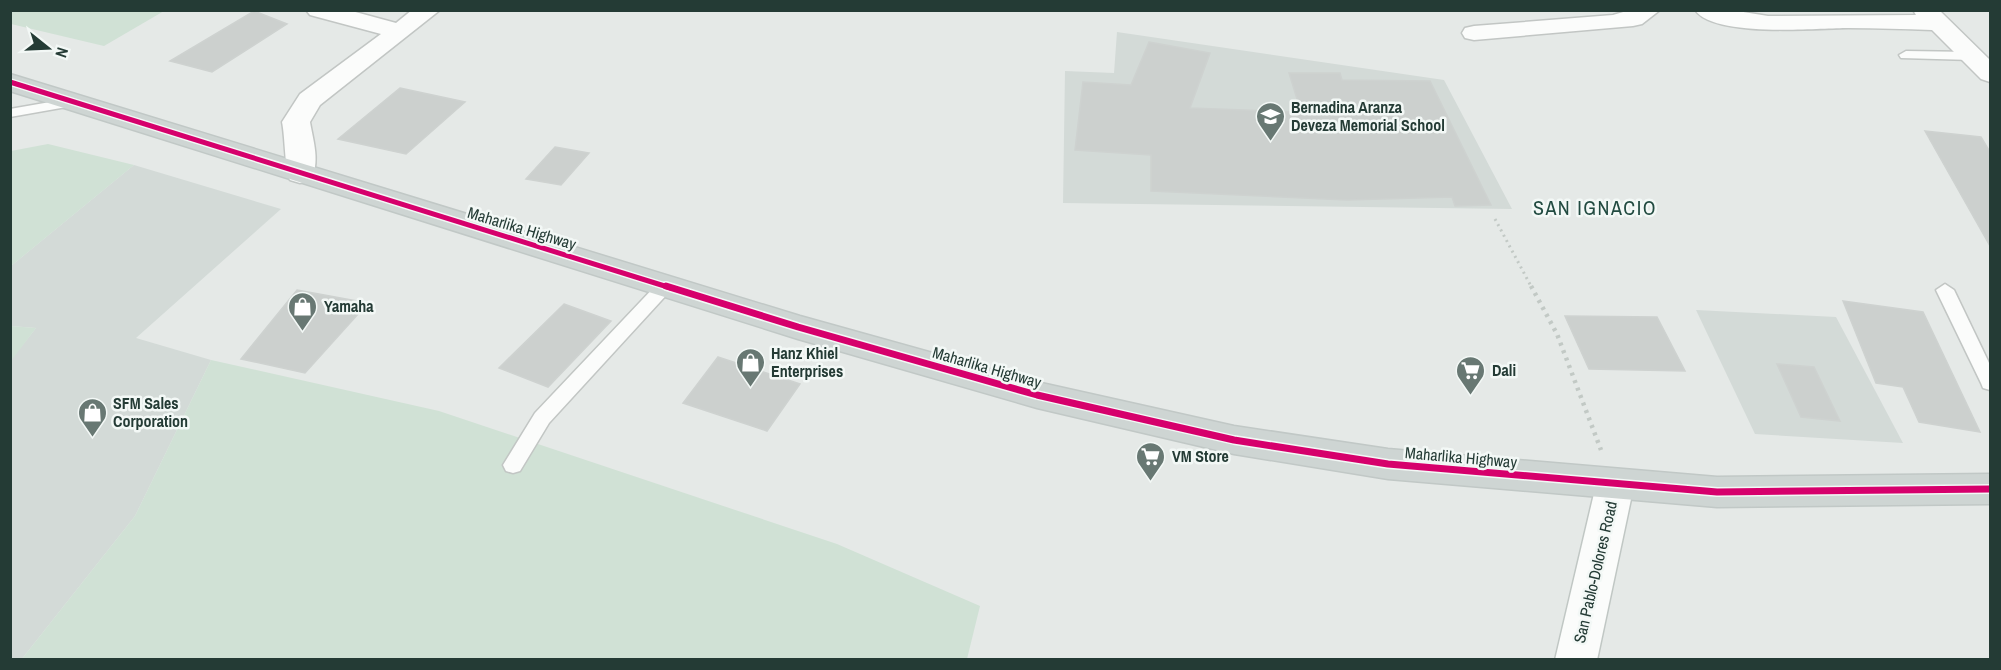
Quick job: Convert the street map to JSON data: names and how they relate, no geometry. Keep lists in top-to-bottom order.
{
  "streets": {
    "main road": ["Maharlika Highway"],
    "street": ["San Pablo-Dolores Road"]
  },
  "crossings": [
    ["Maharlika Highway", "San Pablo-Dolores Road"]
  ],
  "districts": ["SAN IGNACIO"],
  "places": {
    "school or university": ["Bernadina Aranza Deveza Memorial School"],
    "shop": ["Yamaha", "Hanz Khiel Enterprises", "SFM Sales Corporation"],
    "supermarket": ["Dali", "VM Store"]
  },
  "north": "right"
}
